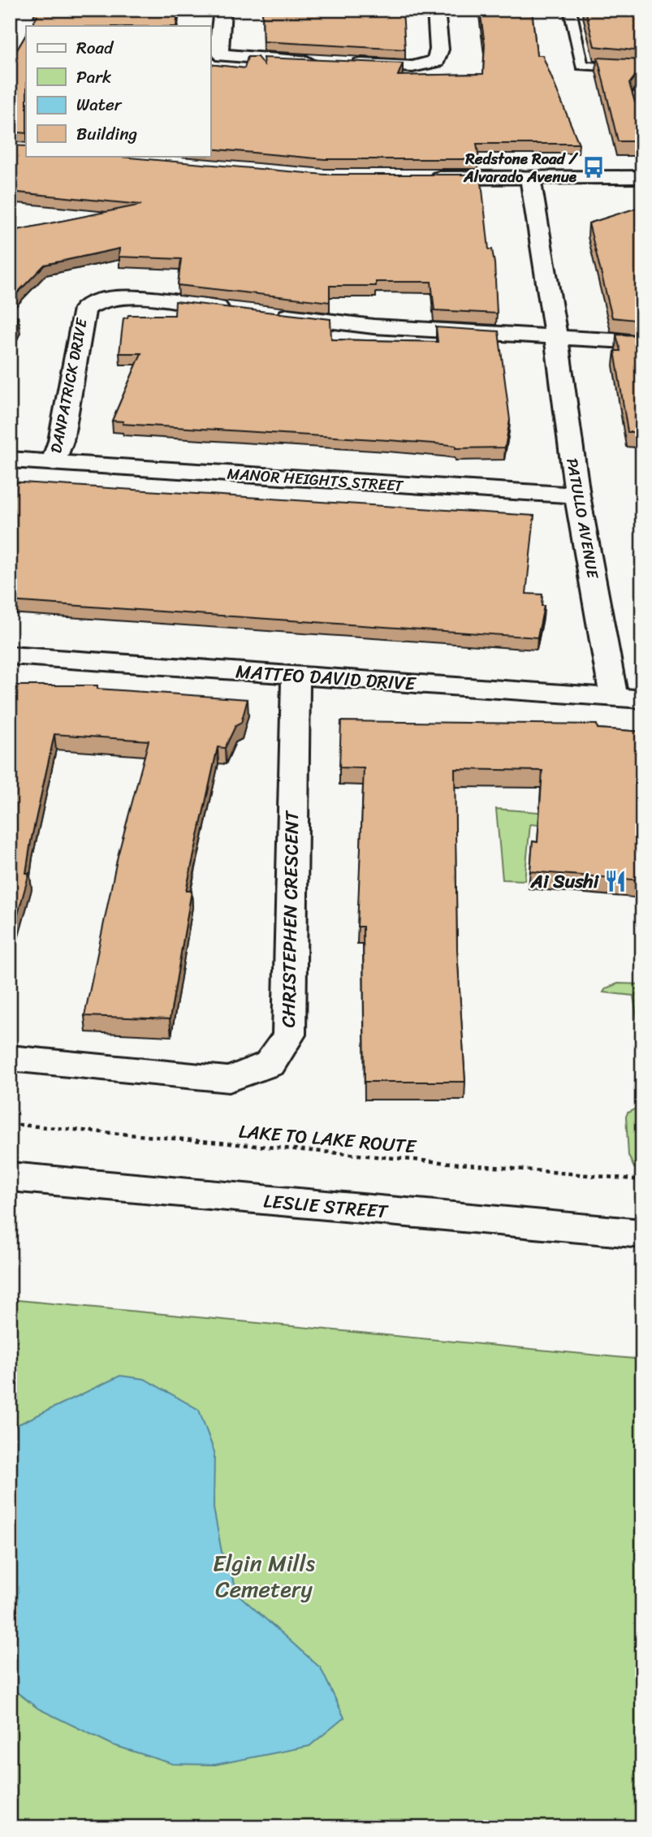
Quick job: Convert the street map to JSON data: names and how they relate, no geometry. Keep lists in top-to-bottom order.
{
  "streets": {
    "street": [
      "DANPATRICK DRIVE",
      "MANOR HEIGHTS STREET",
      "PATULLO AVENUE",
      "MATTEO DAVID DRIVE",
      "CHRISTEPHEN CRESCENT",
      "LESLIE STREET"
    ],
    "path": ["LAKE TO LAKE ROUTE"]
  },
  "crossings": [
    ["DANPATRICK DRIVE", "MANOR HEIGHTS STREET"],
    ["MANOR HEIGHTS STREET", "PATULLO AVENUE"],
    ["PATULLO AVENUE", "MATTEO DAVID DRIVE"],
    ["MATTEO DAVID DRIVE", "CHRISTEPHEN CRESCENT"]
  ],
  "parks": ["Elgin Mills Cemetery"],
  "places": {
    "bus stop": ["Redstone Road / Alvarado Avenue"],
    "restaurant": ["Ai Sushi"]
  },
  "legend": [
    "Road",
    "Park",
    "Water",
    "Building"
  ]
}
